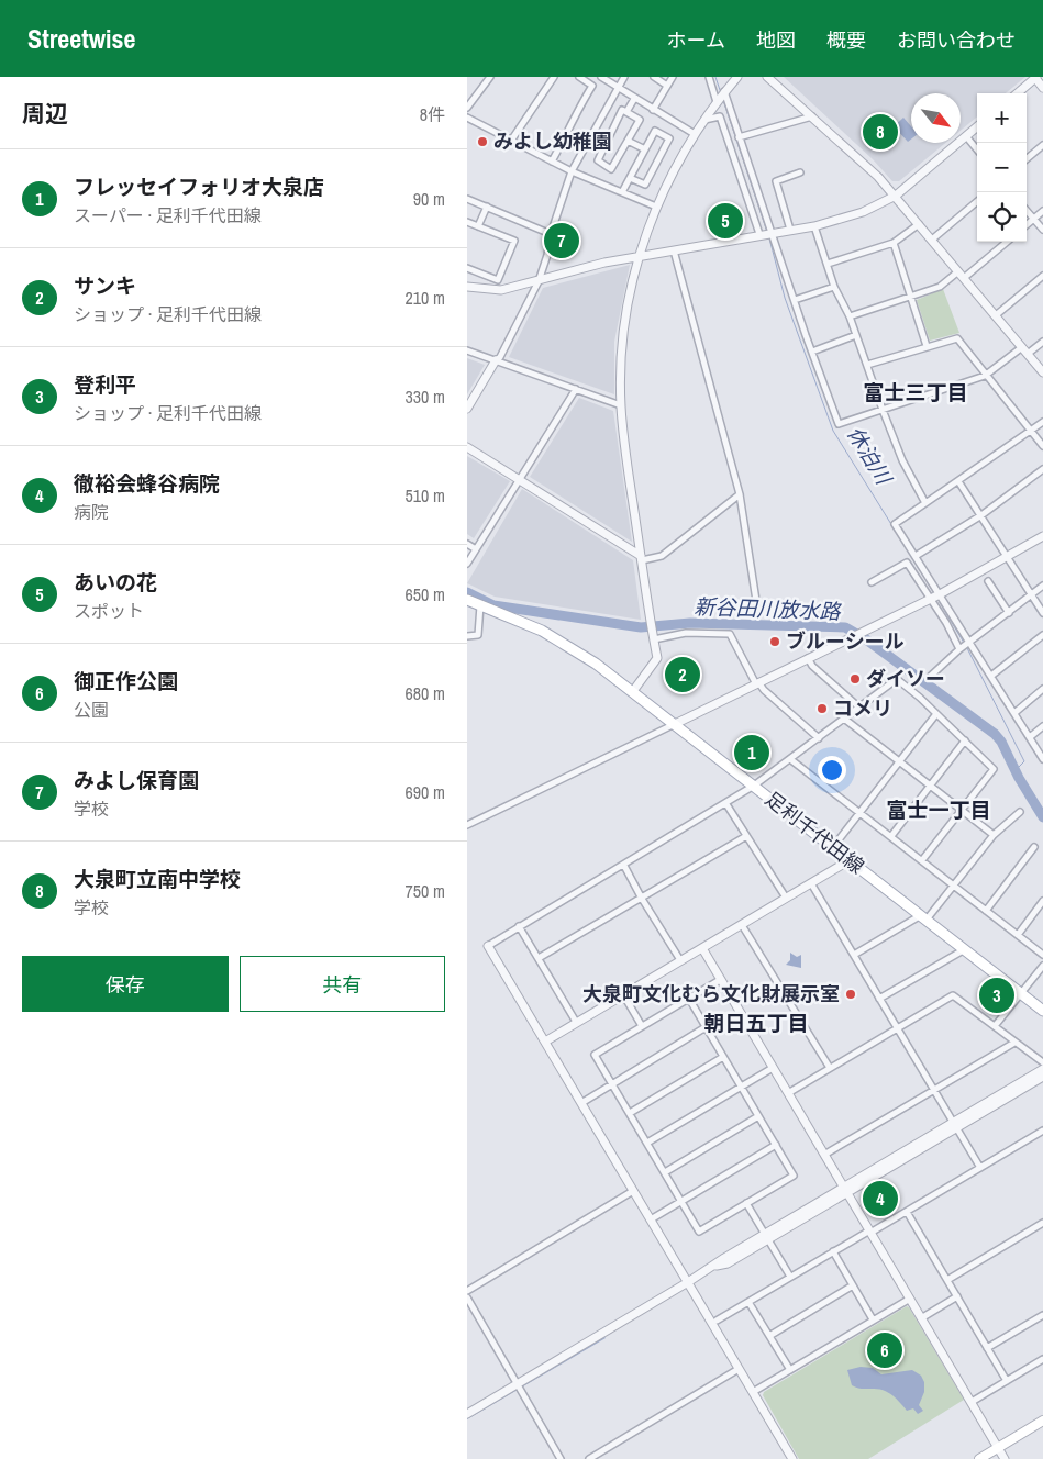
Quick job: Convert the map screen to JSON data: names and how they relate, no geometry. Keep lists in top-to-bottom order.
{
  "streets": {
    "main road": ["足利千代田線"]
  },
  "districts": ["富士三丁目", "富士一丁目", "朝日五丁目"],
  "water": ["休泊川", "新谷田川放水路"],
  "places": [
    "みよし幼稚園",
    "ブルーシール",
    "ダイソー",
    "コメリ",
    "大泉町文化むら文化財展示室"
  ],
  "north": "bottom right",
  "page": {
    "header": "Streetwise",
    "nav": [
      "ホーム",
      "地図",
      "概要",
      "お問い合わせ"
    ],
    "heading": ["周辺", "8件"],
    "map_buttons": ["+", "−"],
    "pins": [
      "8",
      "5",
      "7",
      "2",
      "1",
      "3",
      "4",
      "6"
    ],
    "list": [
      {
        "mark": "1",
        "name": "フレッセイフォリオ大泉店",
        "note": "スーパー · 足利千代田線",
        "value": "90 m"
      },
      {
        "mark": "2",
        "name": "サンキ",
        "note": "ショップ · 足利千代田線",
        "value": "210 m"
      },
      {
        "mark": "3",
        "name": "登利平",
        "note": "ショップ · 足利千代田線",
        "value": "330 m"
      },
      {
        "mark": "4",
        "name": "徹裕会蜂谷病院",
        "note": "病院",
        "value": "510 m"
      },
      {
        "mark": "5",
        "name": "あいの花",
        "note": "スポット",
        "value": "650 m"
      },
      {
        "mark": "6",
        "name": "御正作公園",
        "note": "公園",
        "value": "680 m"
      },
      {
        "mark": "7",
        "name": "みよし保育園",
        "note": "学校",
        "value": "690 m"
      },
      {
        "mark": "8",
        "name": "大泉町立南中学校",
        "note": "学校",
        "value": "750 m"
      }
    ],
    "buttons": ["保存", "共有"]
  }
}
